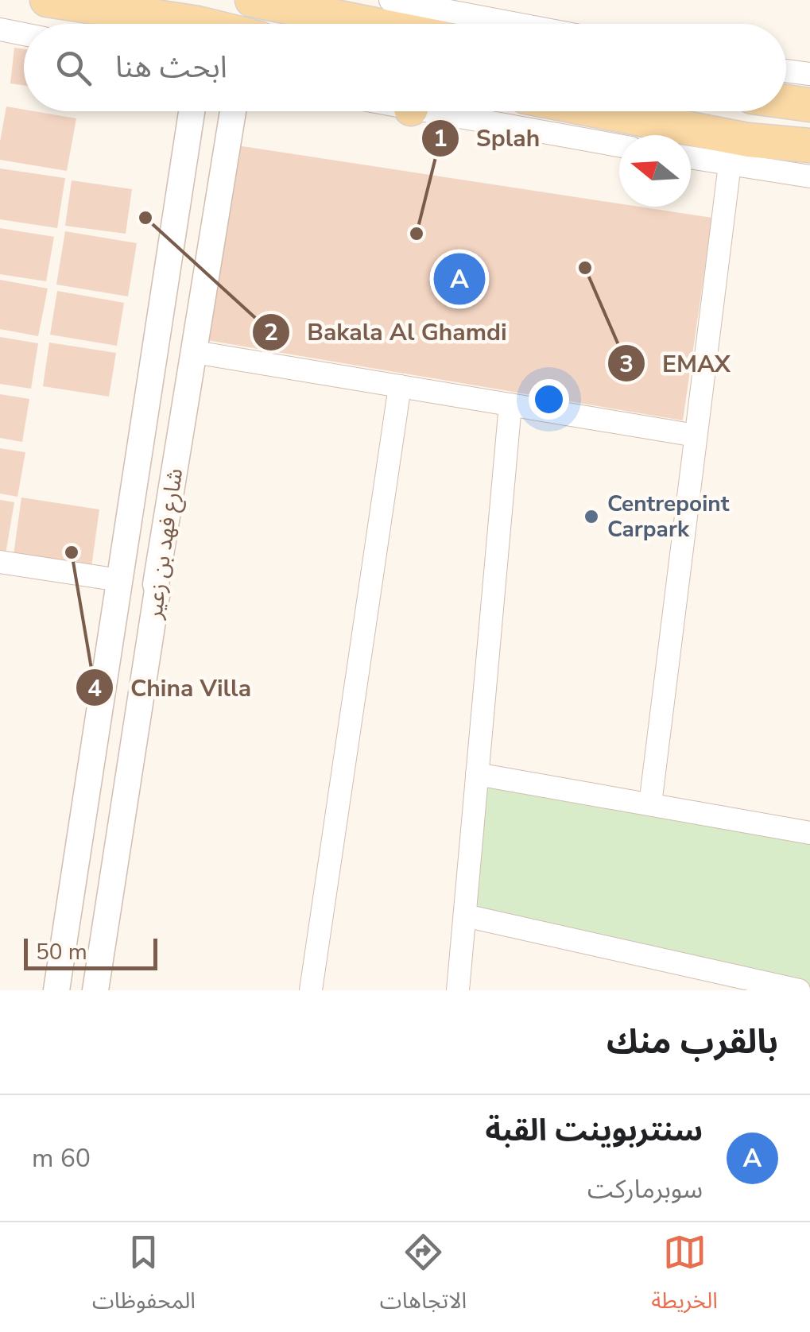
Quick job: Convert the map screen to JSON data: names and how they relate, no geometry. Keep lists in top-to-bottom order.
{
  "streets": {
    "street": ["شارع فهد بن زعير"]
  },
  "places": [
    "Bakala Al Ghamdi",
    "Splah",
    "EMAX",
    "Centrepoint Carpark",
    "China Villa"
  ],
  "scale_bar": "50 m",
  "north": "left",
  "page": {
    "search": "ابحث هنا",
    "pins": "A",
    "scale": "50 m",
    "heading": "بالقرب منك",
    "list": [
      {
        "mark": "A",
        "name": "سنتربوينت القبة",
        "note": "سوبرماركت",
        "value": "60 m"
      }
    ],
    "nav": ["الخريطة", "الاتجاهات", "المحفوظات"]
  }
}
